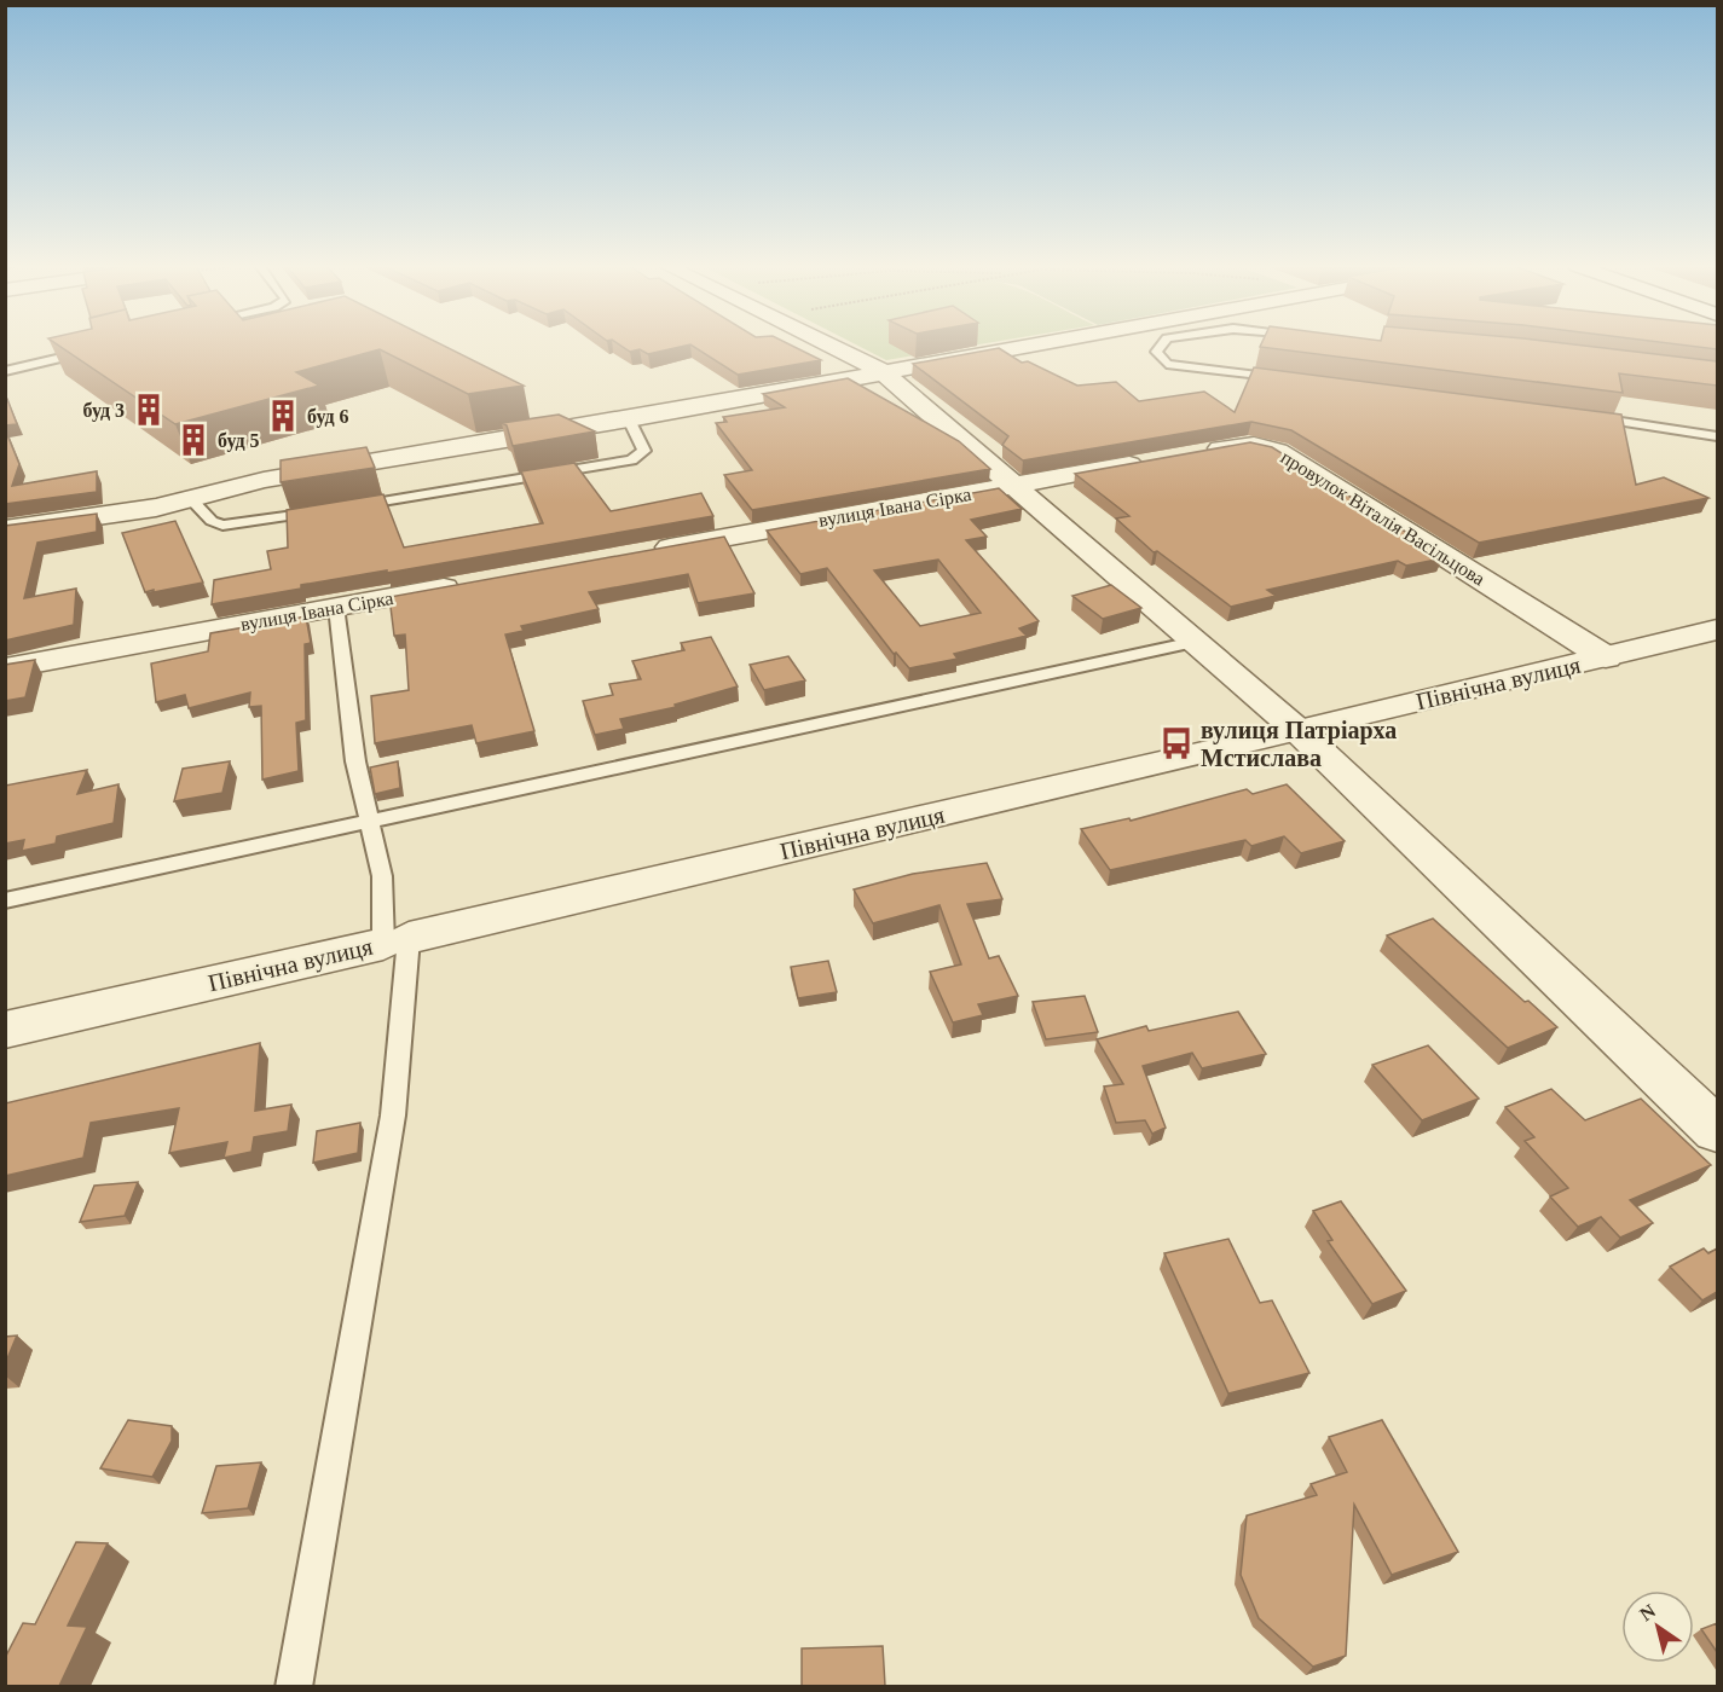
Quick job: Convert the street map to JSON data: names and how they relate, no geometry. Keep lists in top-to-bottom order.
{
  "streets": {
    "street": ["вулиця Івана Сірка", "провулок Віталія Васільцова", "Північна вулиця"]
  },
  "crossings": [
    ["провулок Віталія Васільцова", "Північна вулиця"]
  ],
  "places": {
    "building": ["буд 3", "буд 6", "буд 5"],
    "bus stop": ["вулиця Патріарха Мстислава"]
  },
  "north": "top left"
}
